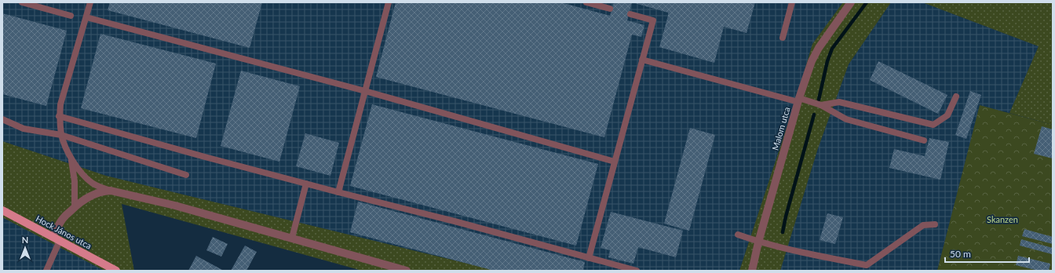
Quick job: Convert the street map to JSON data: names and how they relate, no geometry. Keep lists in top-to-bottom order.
{
  "streets": {
    "main road": ["Hock János utca"],
    "street": ["Malom utca"]
  },
  "parks": ["Skanzen"],
  "scale_bar": "50 m",
  "north": "top"
}
